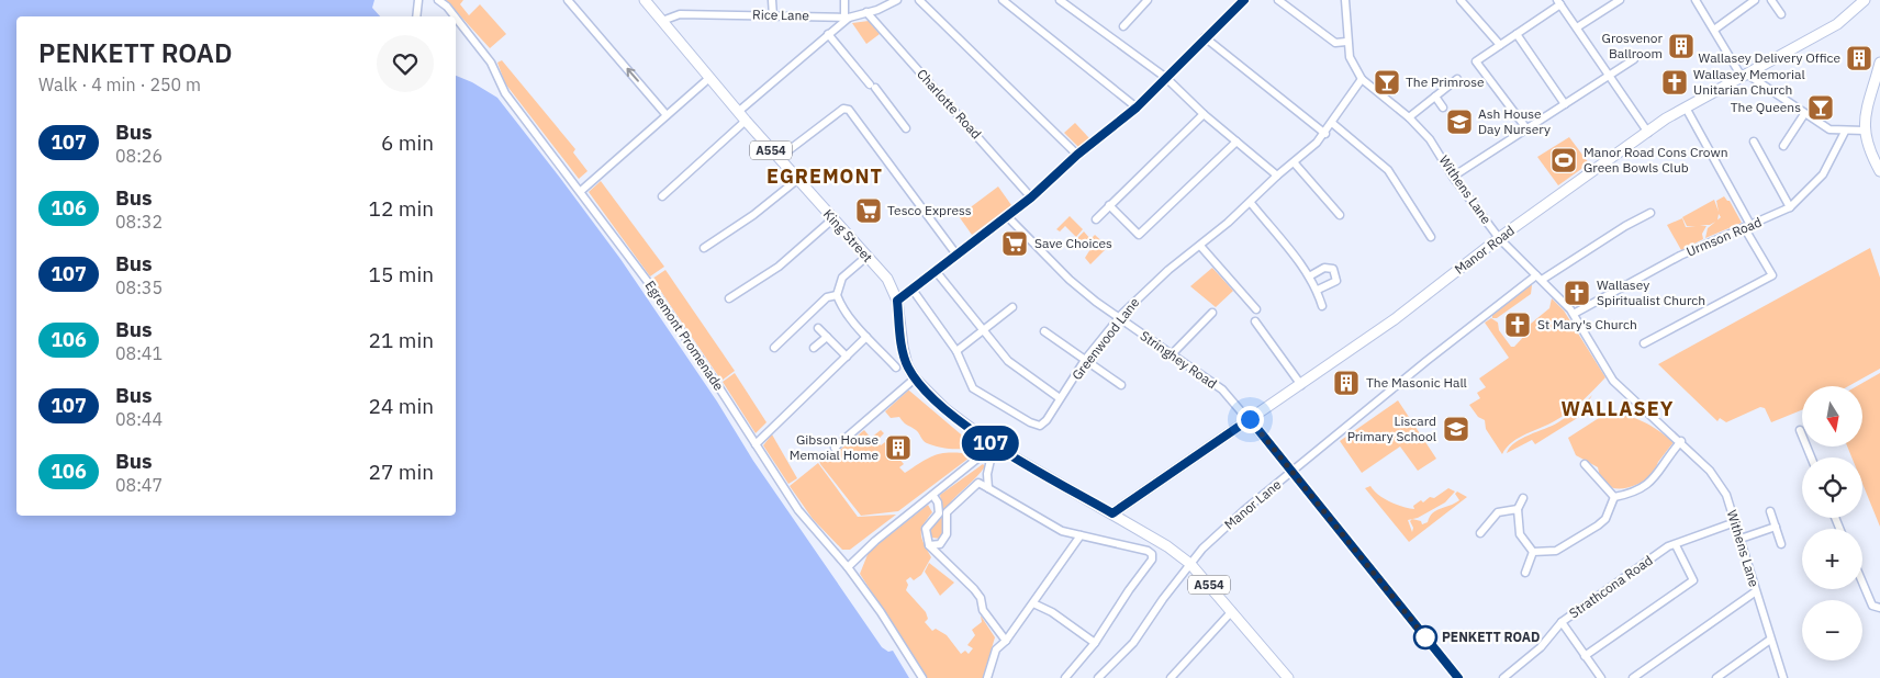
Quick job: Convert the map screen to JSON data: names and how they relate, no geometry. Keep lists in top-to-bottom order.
{
  "streets": {
    "main road": ["A554", "King Street", "Manor Road"],
    "street": [
      "Rice Lane",
      "Charlotte Road",
      "Withens Lane",
      "Urmson Road",
      "Egremont Promenade",
      "Greenwood Lane",
      "Stringhey Road",
      "Manor Lane",
      "Strathcona Road"
    ]
  },
  "crossings": [
    ["Rice Lane", "Charlotte Road"],
    ["Rice Lane", "King Street"],
    ["A554", "King Street"],
    ["A554", "Manor Road"],
    ["A554", "Manor Lane"],
    ["Withens Lane", "Urmson Road"],
    ["Withens Lane", "Manor Road"],
    ["Withens Lane", "Greenwood Lane"],
    ["Withens Lane", "Manor Lane"],
    ["Withens Lane", "Strathcona Road"],
    ["Manor Road", "Stringhey Road"],
    ["Greenwood Lane", "Stringhey Road"]
  ],
  "districts": ["EGREMONT", "WALLASEY"],
  "places": {
    "building": [
      "Grosvenor Ballroom",
      "Wallasey Delivery Office",
      "The Masonic Hall",
      "Gibson House Memoial Home"
    ],
    "bar": ["The Primrose", "The Queens"],
    "church": ["Wallasey Memorial Unitarian Church", "Wallasey Spiritualist Church", "St Mary's Church"],
    "school or university": ["Ash House Day Nursery", "Liscard Primary School"],
    "sports": ["Manor Road Cons Crown Green Bowls Club"],
    "supermarket": ["Tesco Express", "Save Choices"],
    "other": ["PENKETT ROAD"]
  },
  "lines": ["bus line 107"],
  "north": "bottom",
  "page": {
    "on_map": "107",
    "heading": ["PENKETT ROAD", "Walk · 4 min · 250 m"],
    "list": [
      {
        "mark": "107",
        "name": "Bus",
        "note": "08:26",
        "value": "6 min"
      },
      {
        "mark": "106",
        "name": "Bus",
        "note": "08:32",
        "value": "12 min"
      },
      {
        "mark": "107",
        "name": "Bus",
        "note": "08:35",
        "value": "15 min"
      },
      {
        "mark": "106",
        "name": "Bus",
        "note": "08:41",
        "value": "21 min"
      },
      {
        "mark": "107",
        "name": "Bus",
        "note": "08:44",
        "value": "24 min"
      },
      {
        "mark": "106",
        "name": "Bus",
        "note": "08:47",
        "value": "27 min"
      }
    ],
    "map_buttons": ["+", "−"]
  }
}
